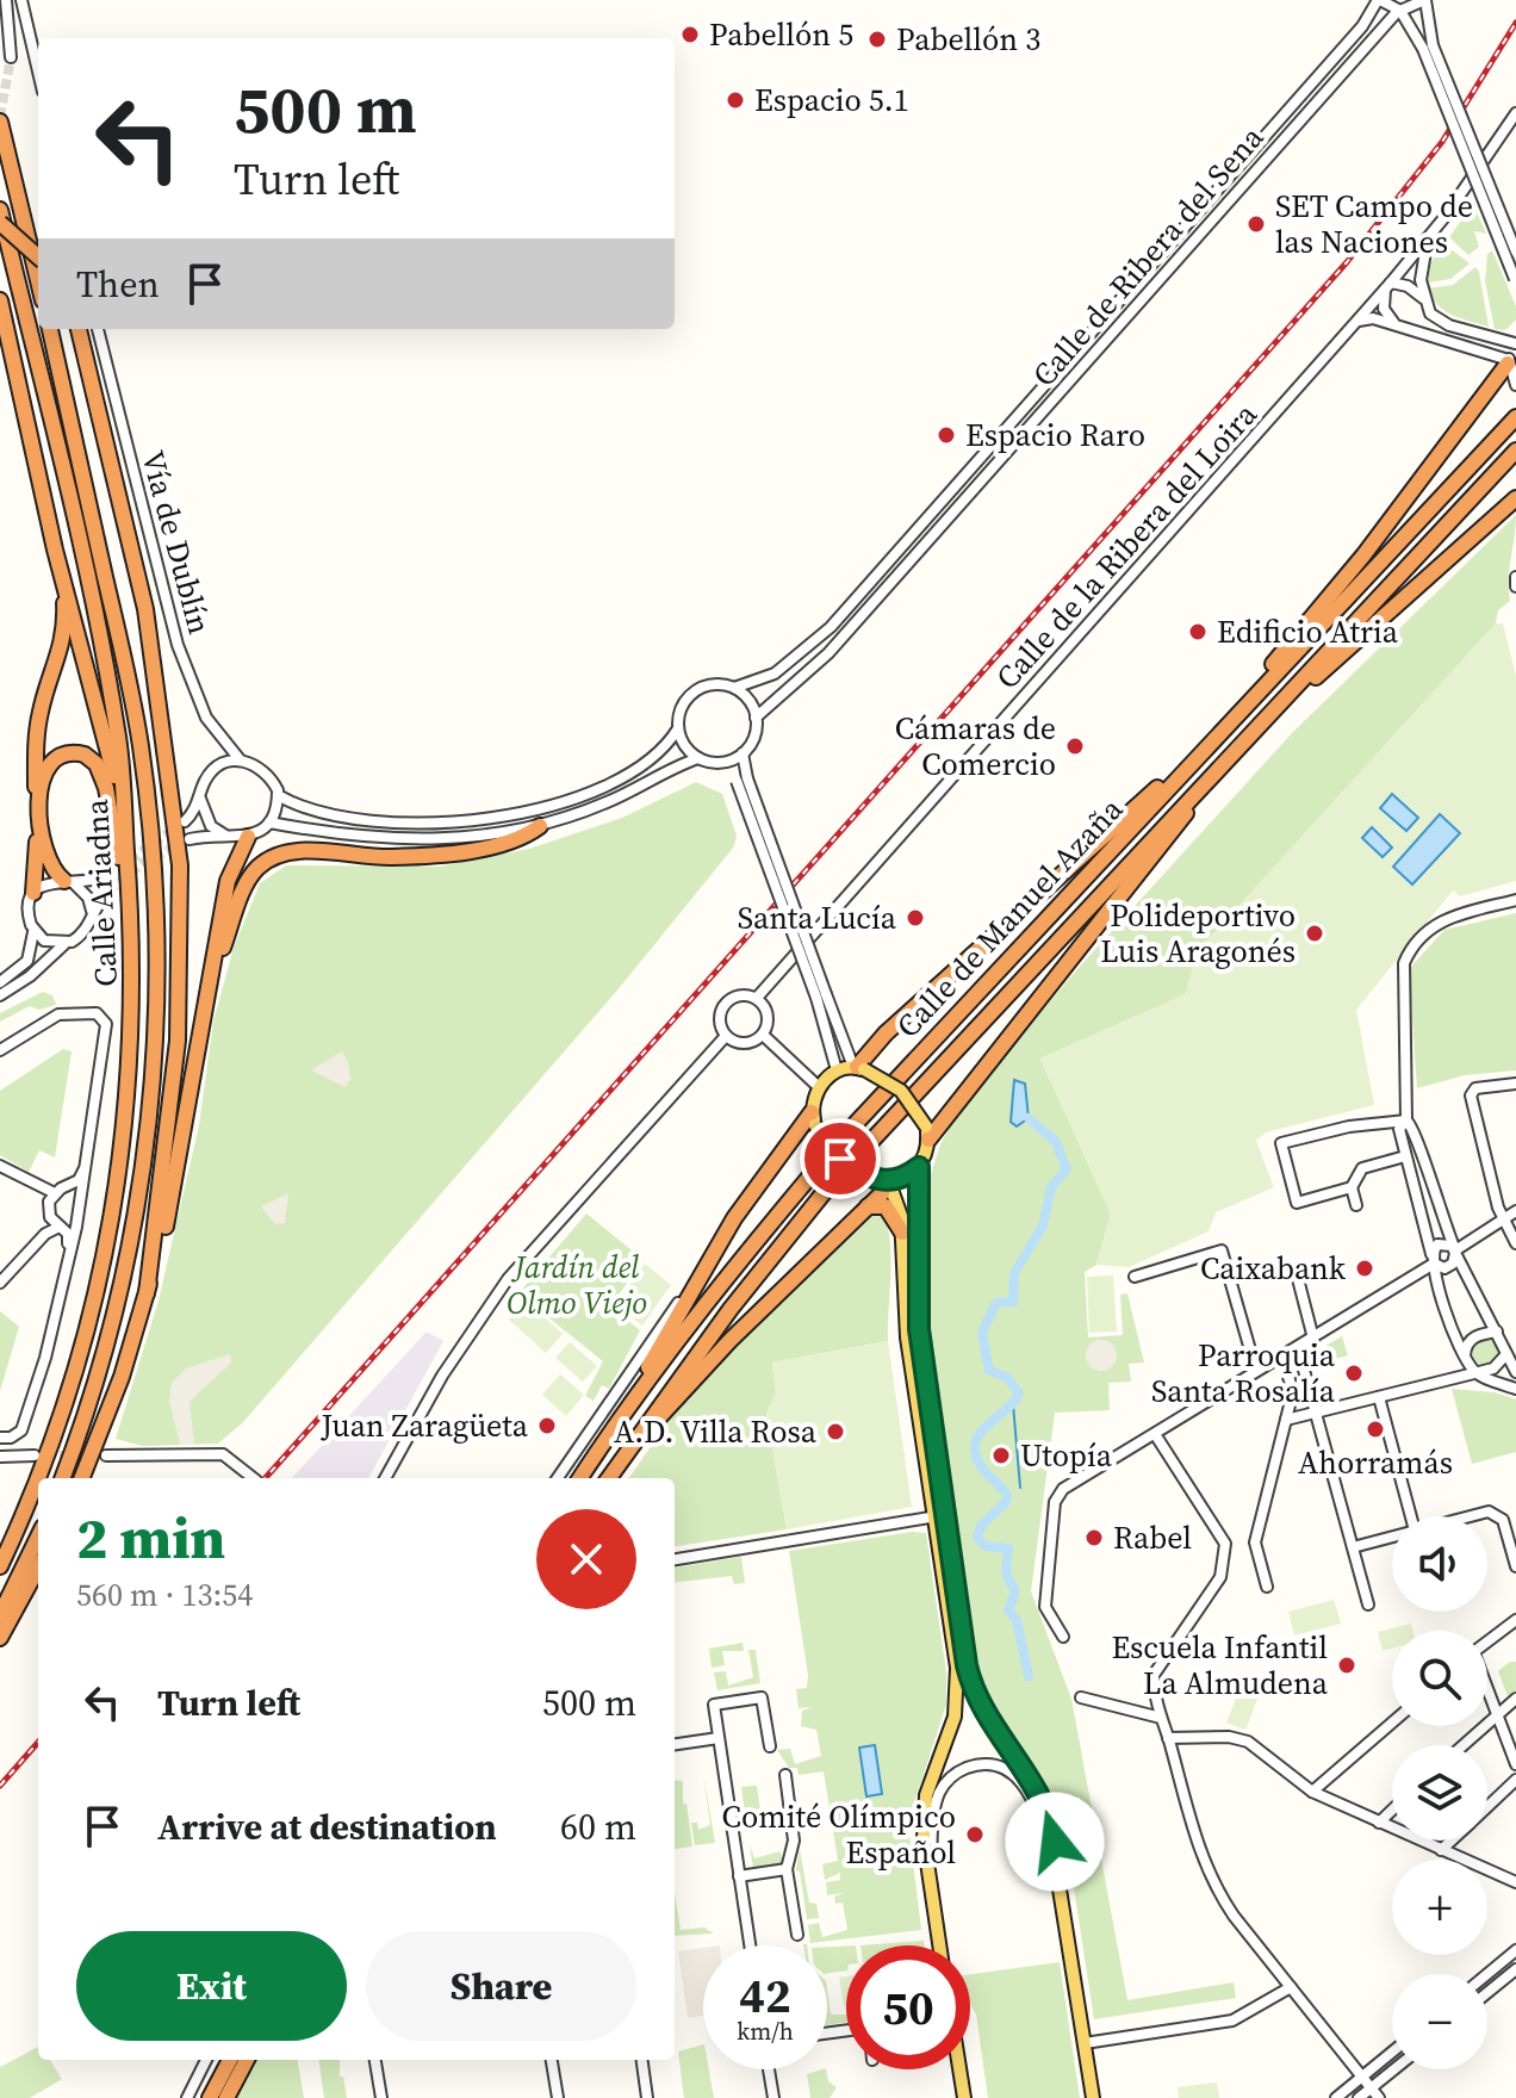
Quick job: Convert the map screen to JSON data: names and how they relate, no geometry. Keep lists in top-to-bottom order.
{
  "streets": {
    "highway": ["Calle Ariadna", "Calle de Manuel Azaña"],
    "street": ["Calle de Ribera del Sena", "Vía de Dublín", "Calle de la Ribera del Loira"]
  },
  "parks": ["Jardín del Olmo Viejo"],
  "places": [
    "Pabellón 5",
    "Pabellón 3",
    "Espacio 5.1",
    "SET Campo de las Naciones",
    "Espacio Raro",
    "Edificio Atria",
    "Cámaras de Comercio",
    "Santa Lucía",
    "Polideportivo Luis Aragonés",
    "Caixabank",
    "Parroquia Santa Rosalía",
    "Juan Zaragüeta",
    "Ahorramás",
    "A.D. Villa Rosa",
    "Utopía",
    "Rabel",
    "Escuela Infantil La Almudena",
    "Comité Olímpico Español"
  ],
  "page": {
    "turn": ["500 m", "Turn left"],
    "then": "Then",
    "heading": ["2 min", "560 m · 13:54"],
    "map_buttons": ["+", "−"],
    "list": [
      {
        "name": "Turn left",
        "value": "500 m"
      },
      {
        "name": "Arrive at destination",
        "value": "60 m"
      }
    ],
    "buttons": ["Exit", "Share"],
    "speed": "42 km/h",
    "limit": "50"
  }
}
